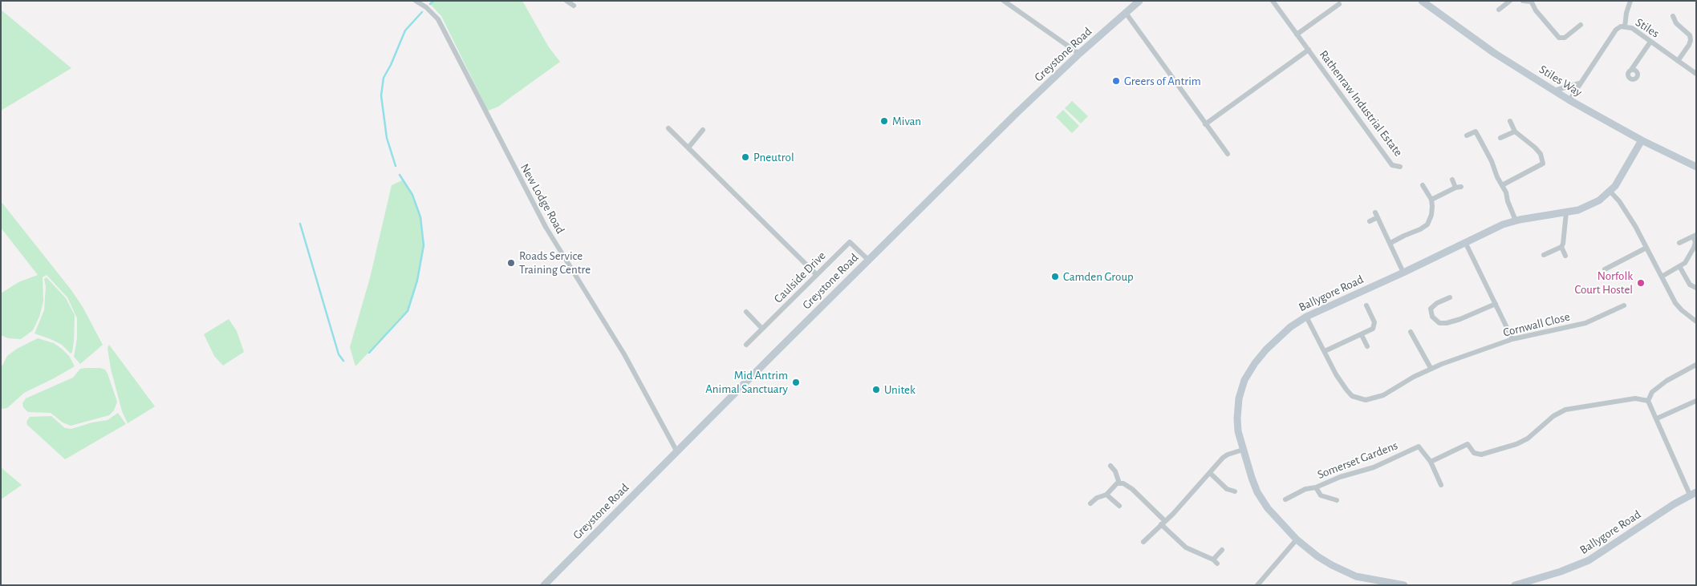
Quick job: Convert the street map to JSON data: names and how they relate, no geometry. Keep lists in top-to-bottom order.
{
  "streets": {
    "main road": ["Greystone Road", "Stiles Way", "Ballygore Road"],
    "street": [
      "Stiles",
      "Rathenraw Industrial Estate",
      "New Lodge Road",
      "Caulside Drive",
      "Cornwall Close",
      "Somerset Gardens"
    ]
  },
  "crossings": [
    ["Stiles", "Stiles Way"],
    ["Greystone Road", "New Lodge Road"],
    ["Greystone Road", "Caulside Drive"],
    ["Stiles Way", "Ballygore Road"],
    ["Ballygore Road", "Cornwall Close"]
  ],
  "places": [
    "Greers of Antrim",
    "Mivan",
    "Pneutrol",
    "Roads Service Training Centre",
    "Camden Group",
    "Norfolk Court Hostel",
    "Mid Antrim Animal Sanctuary",
    "Unitek"
  ]
}
